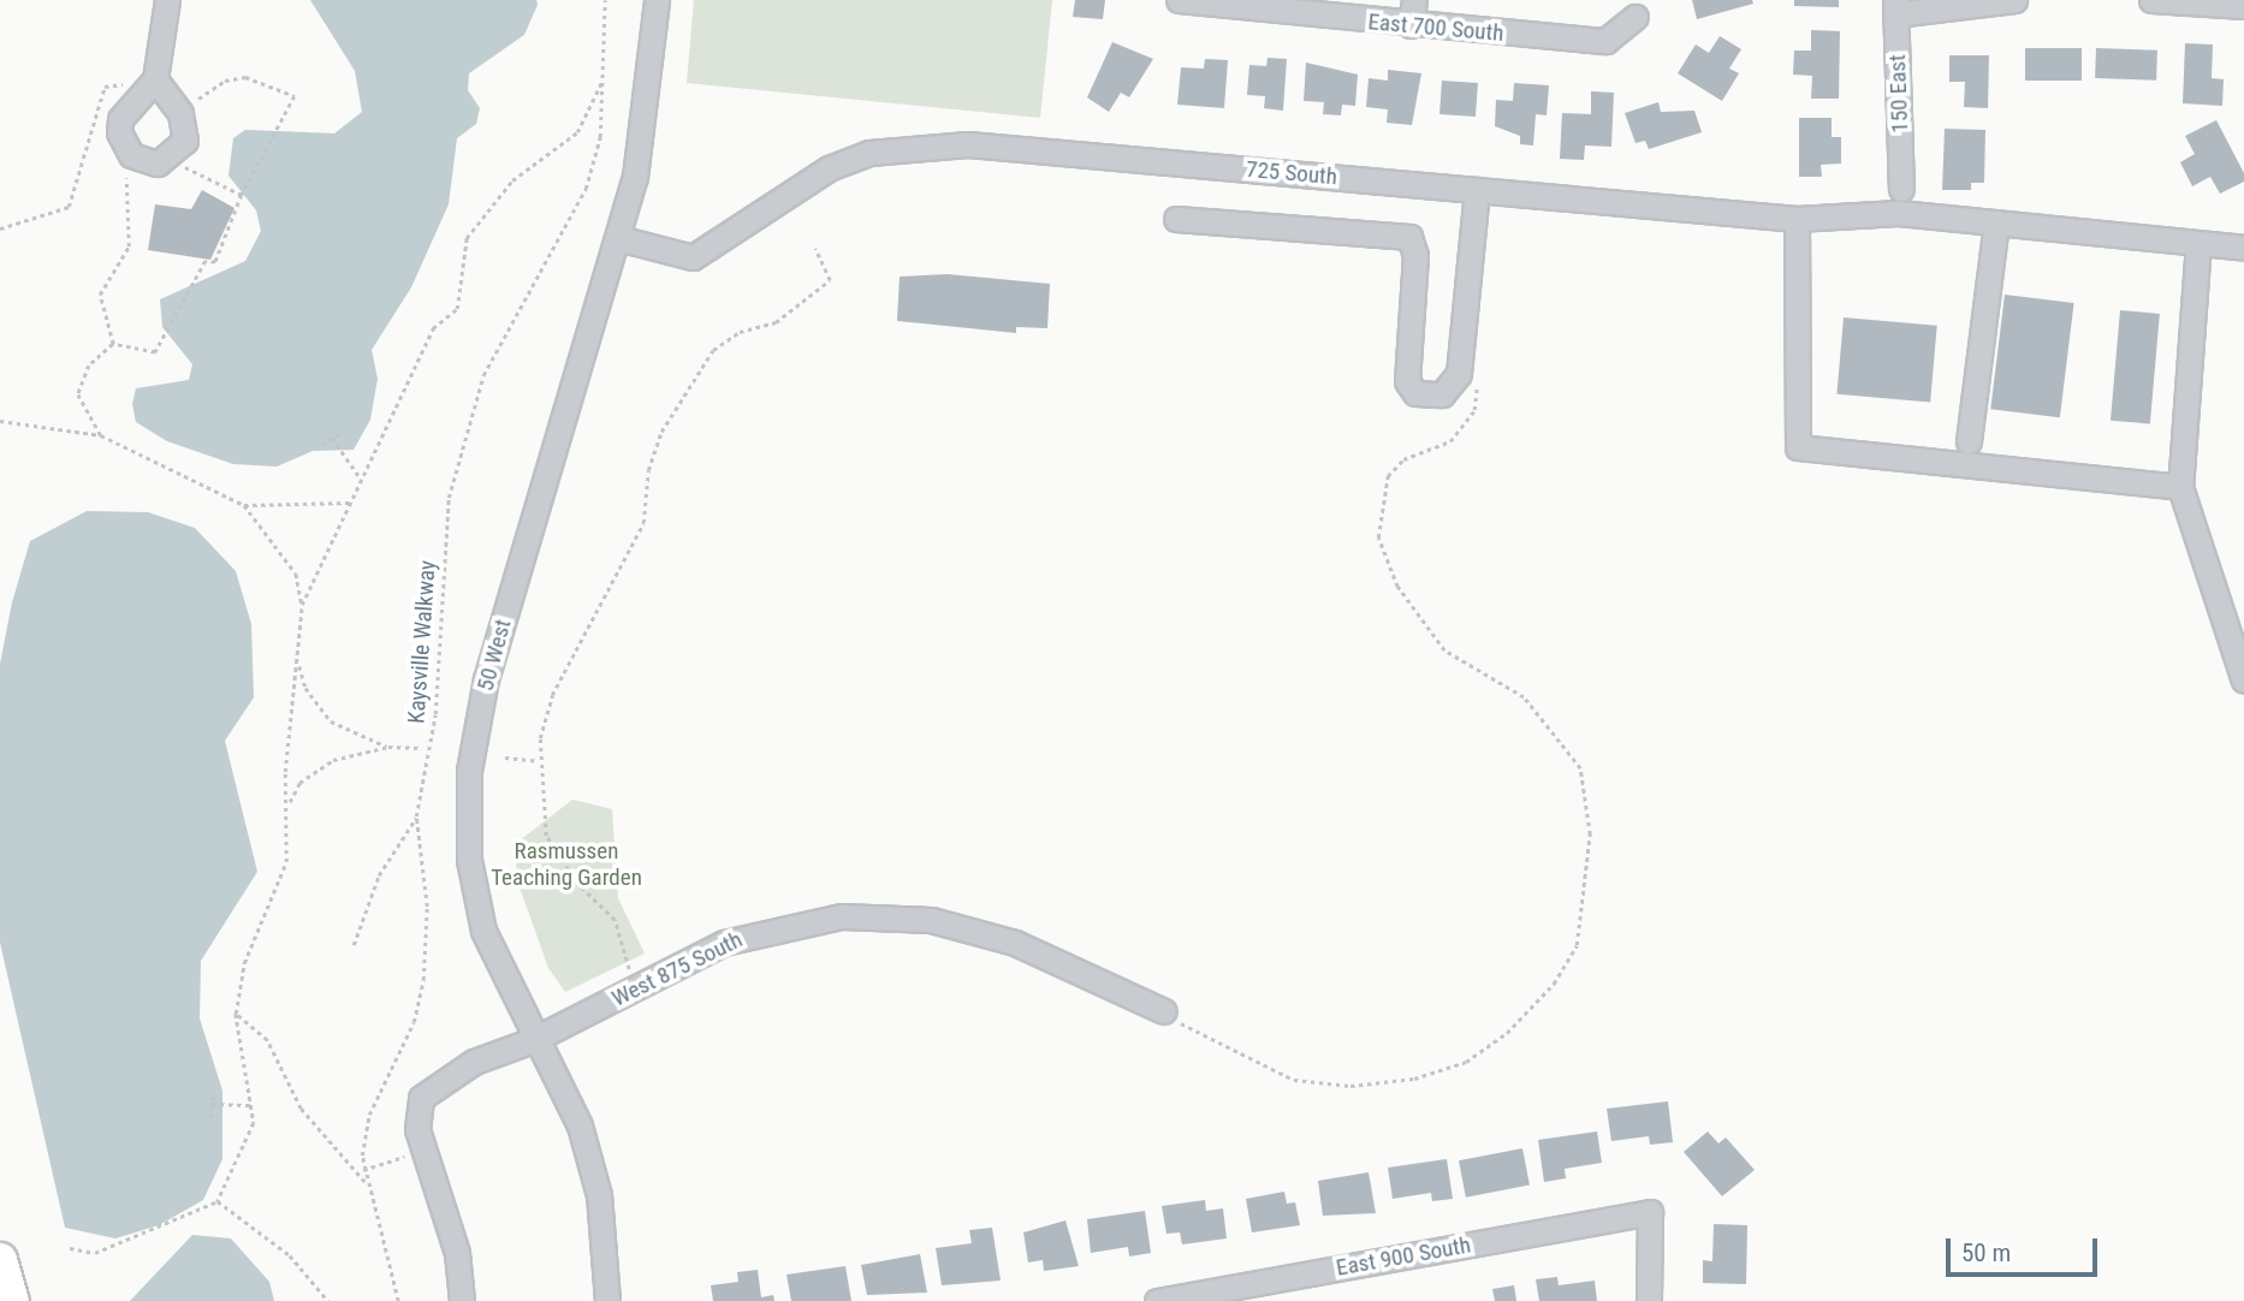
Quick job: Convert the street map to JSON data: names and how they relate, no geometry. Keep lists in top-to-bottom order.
{
  "streets": {
    "street": [
      "East 700 South",
      "150 East",
      "725 South",
      "50 West",
      "West 875 South",
      "East 900 South"
    ],
    "path": ["Kaysville Walkway"]
  },
  "crossings": [
    ["725 South", "50 West"],
    ["50 West", "West 875 South"]
  ],
  "parks": ["Rasmussen Teaching Garden"],
  "scale_bar": "50 m"
}
